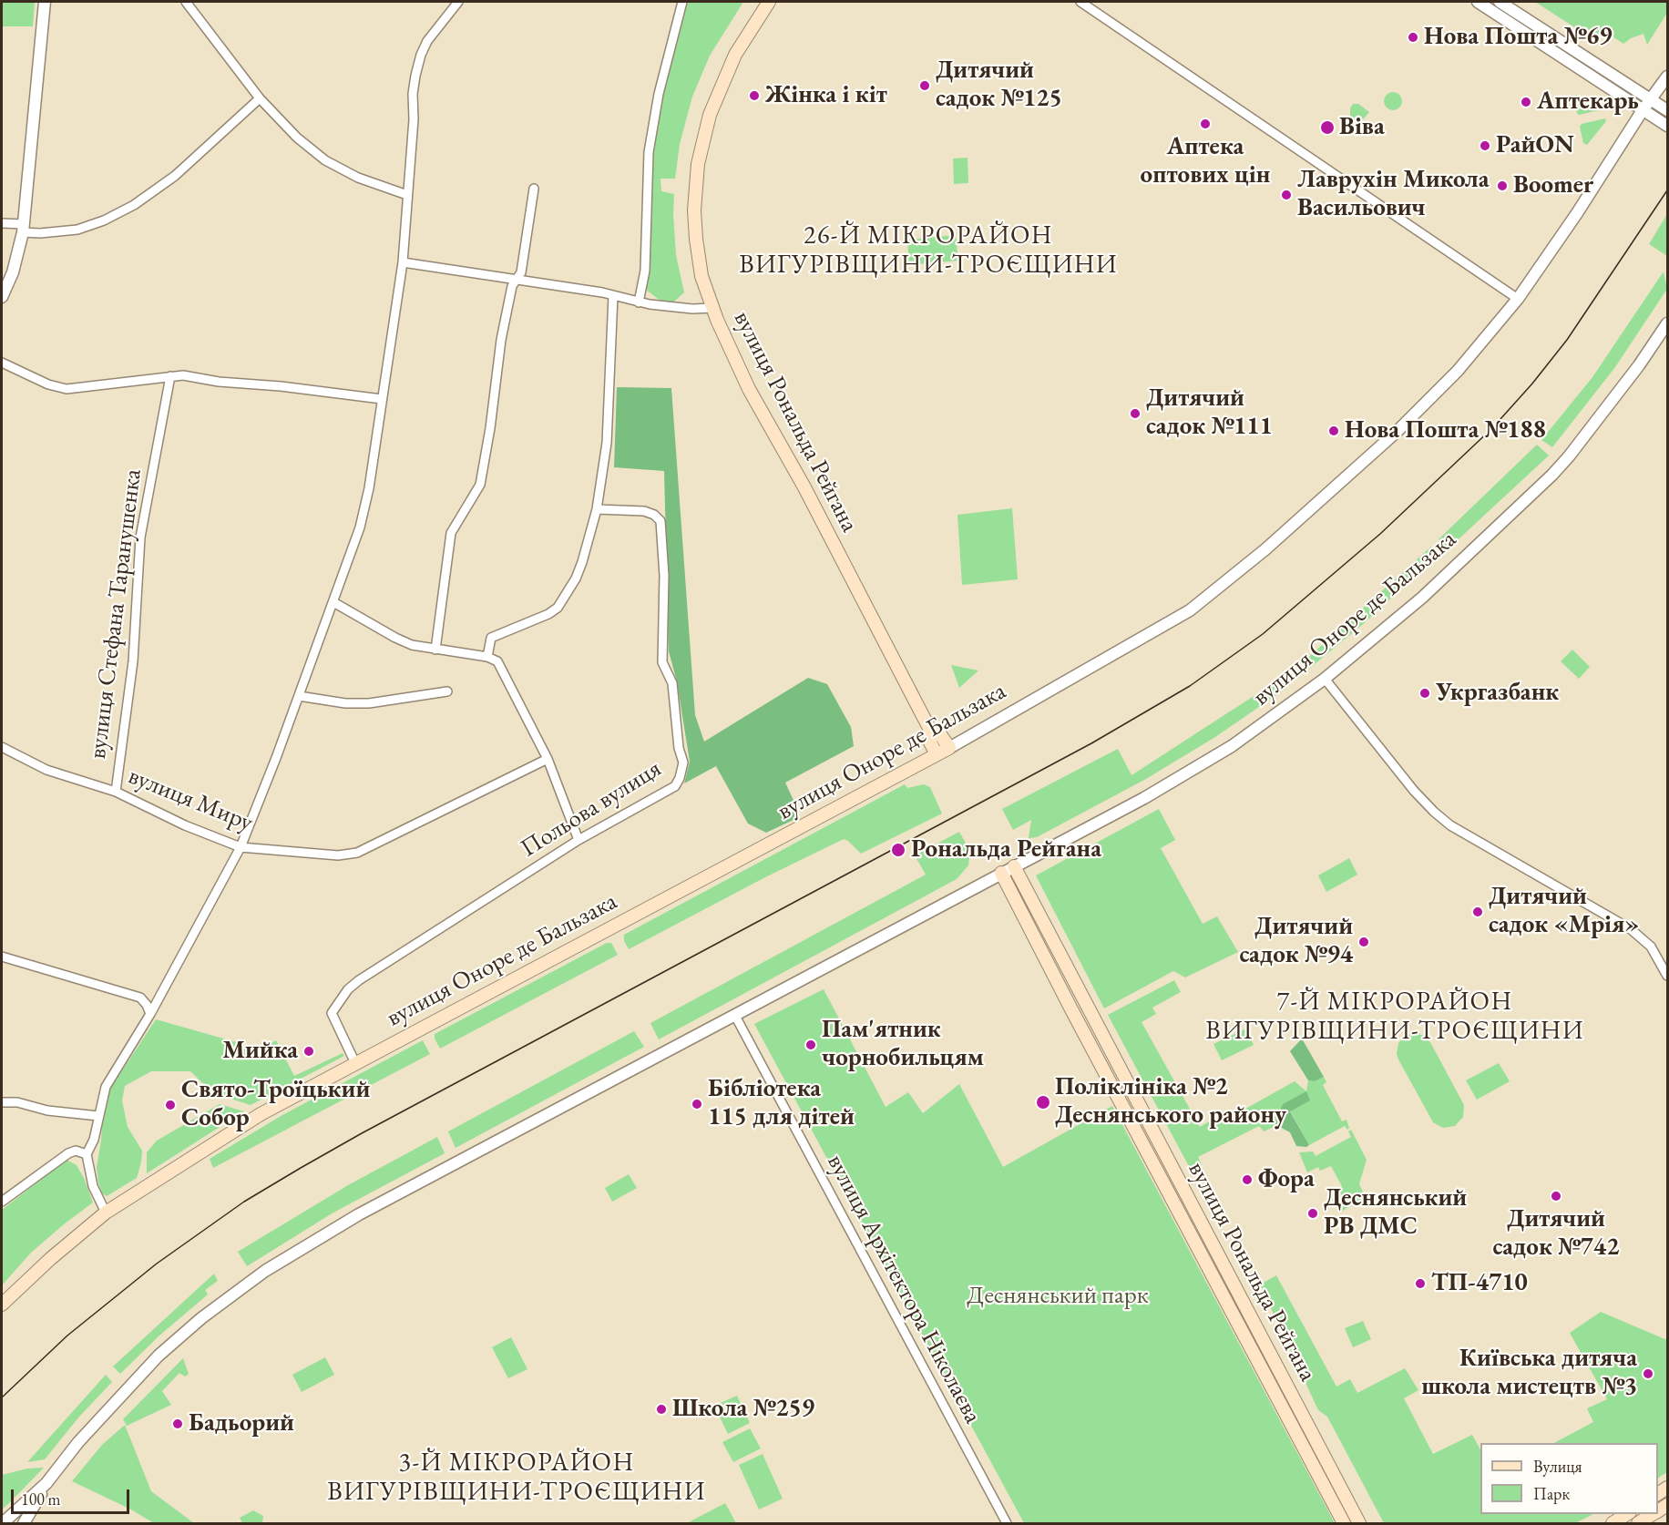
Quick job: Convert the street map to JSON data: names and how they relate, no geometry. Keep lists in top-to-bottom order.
{
  "streets": {
    "main road": ["вулиця Рональда Рейгана", "вулиця Оноре де Бальзака"],
    "street": [
      "вулиця Стефана Таранушенка",
      "вулиця Миру",
      "Польова вулиця",
      "вулиця Архітектора Ніколаєва"
    ]
  },
  "crossings": [
    ["вулиця Рональда Рейгана", "вулиця Оноре де Бальзака"],
    ["вулиця Стефана Таранушенка", "вулиця Миру"],
    ["вулиця Оноре де Бальзака", "Польова вулиця"],
    ["вулиця Оноре де Бальзака", "вулиця Архітектора Ніколаєва"]
  ],
  "districts": ["26-Й МІКРОРАЙОН ВИГУРІВЩИНИ-ТРОЄЩИНИ", "7-Й МІКРОРАЙОН ВИГУРІВЩИНИ-ТРОЄЩИНИ", "3-Й МІКРОРАЙОН ВИГУРІВЩИНИ-ТРОЄЩИНИ"],
  "parks": ["Деснянський парк"],
  "places": [
    "Нова Пошта №69",
    "Дитячий садок №125",
    "Жінка і кіт",
    "Аптекарь",
    "Аптека оптових цін",
    "Віва",
    "РайON",
    "Boomer",
    "Лаврухін Микола Васильович",
    "Дитячий садок №111",
    "Нова Пошта №188",
    "Укргазбанк",
    "Рональда Рейгана",
    "Дитячий садок «Мрія»",
    "Дитячий садок №94",
    "Пам'ятник чорнобильцям",
    "Мийка",
    "Поліклініка №2 Деснянського району",
    "Бібліотека 115 для дітей",
    "Свято-Троїцький Собор",
    "Фора",
    "Дитячий садок №742",
    "Деснянський РВ ДМС",
    "ТП-4710",
    "Київська дитяча школа мистецтв №3",
    "Школа №259",
    "Бадьорий"
  ],
  "legend": ["Вулиця", "Парк"],
  "scale_bar": "100 m"
}
